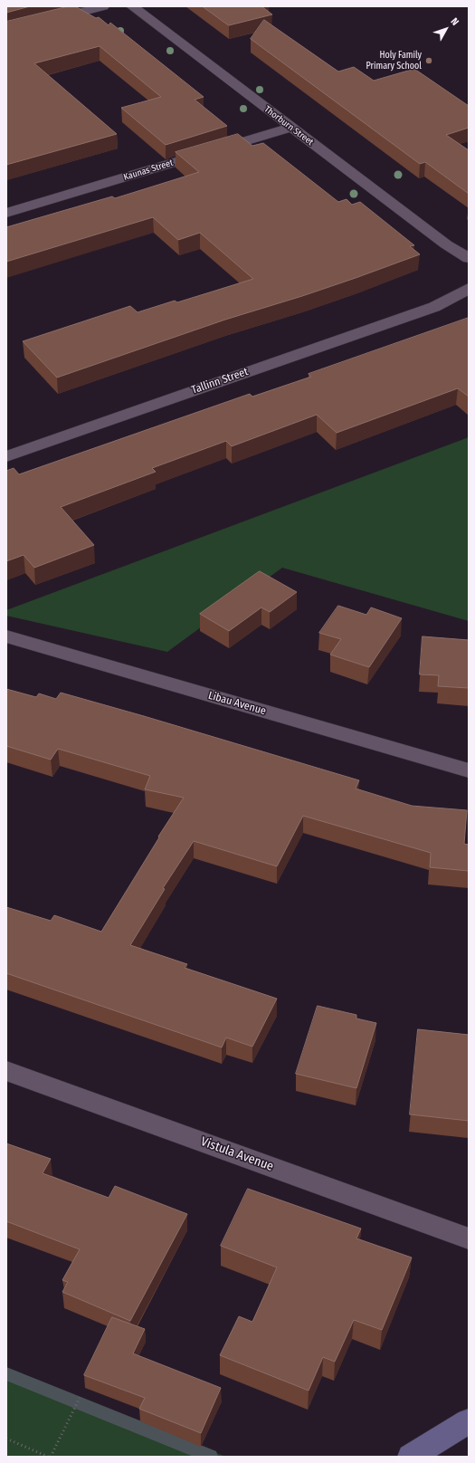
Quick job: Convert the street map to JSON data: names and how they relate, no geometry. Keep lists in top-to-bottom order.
{
  "streets": {
    "street": [
      "Thorburn Street",
      "Kaunas Street",
      "Tallinn Street",
      "Libau Avenue",
      "Vistula Avenue"
    ]
  },
  "crossings": [
    ["Thorburn Street", "Kaunas Street"]
  ],
  "places": ["Holy Family Primary School"],
  "north": "top right"
}
